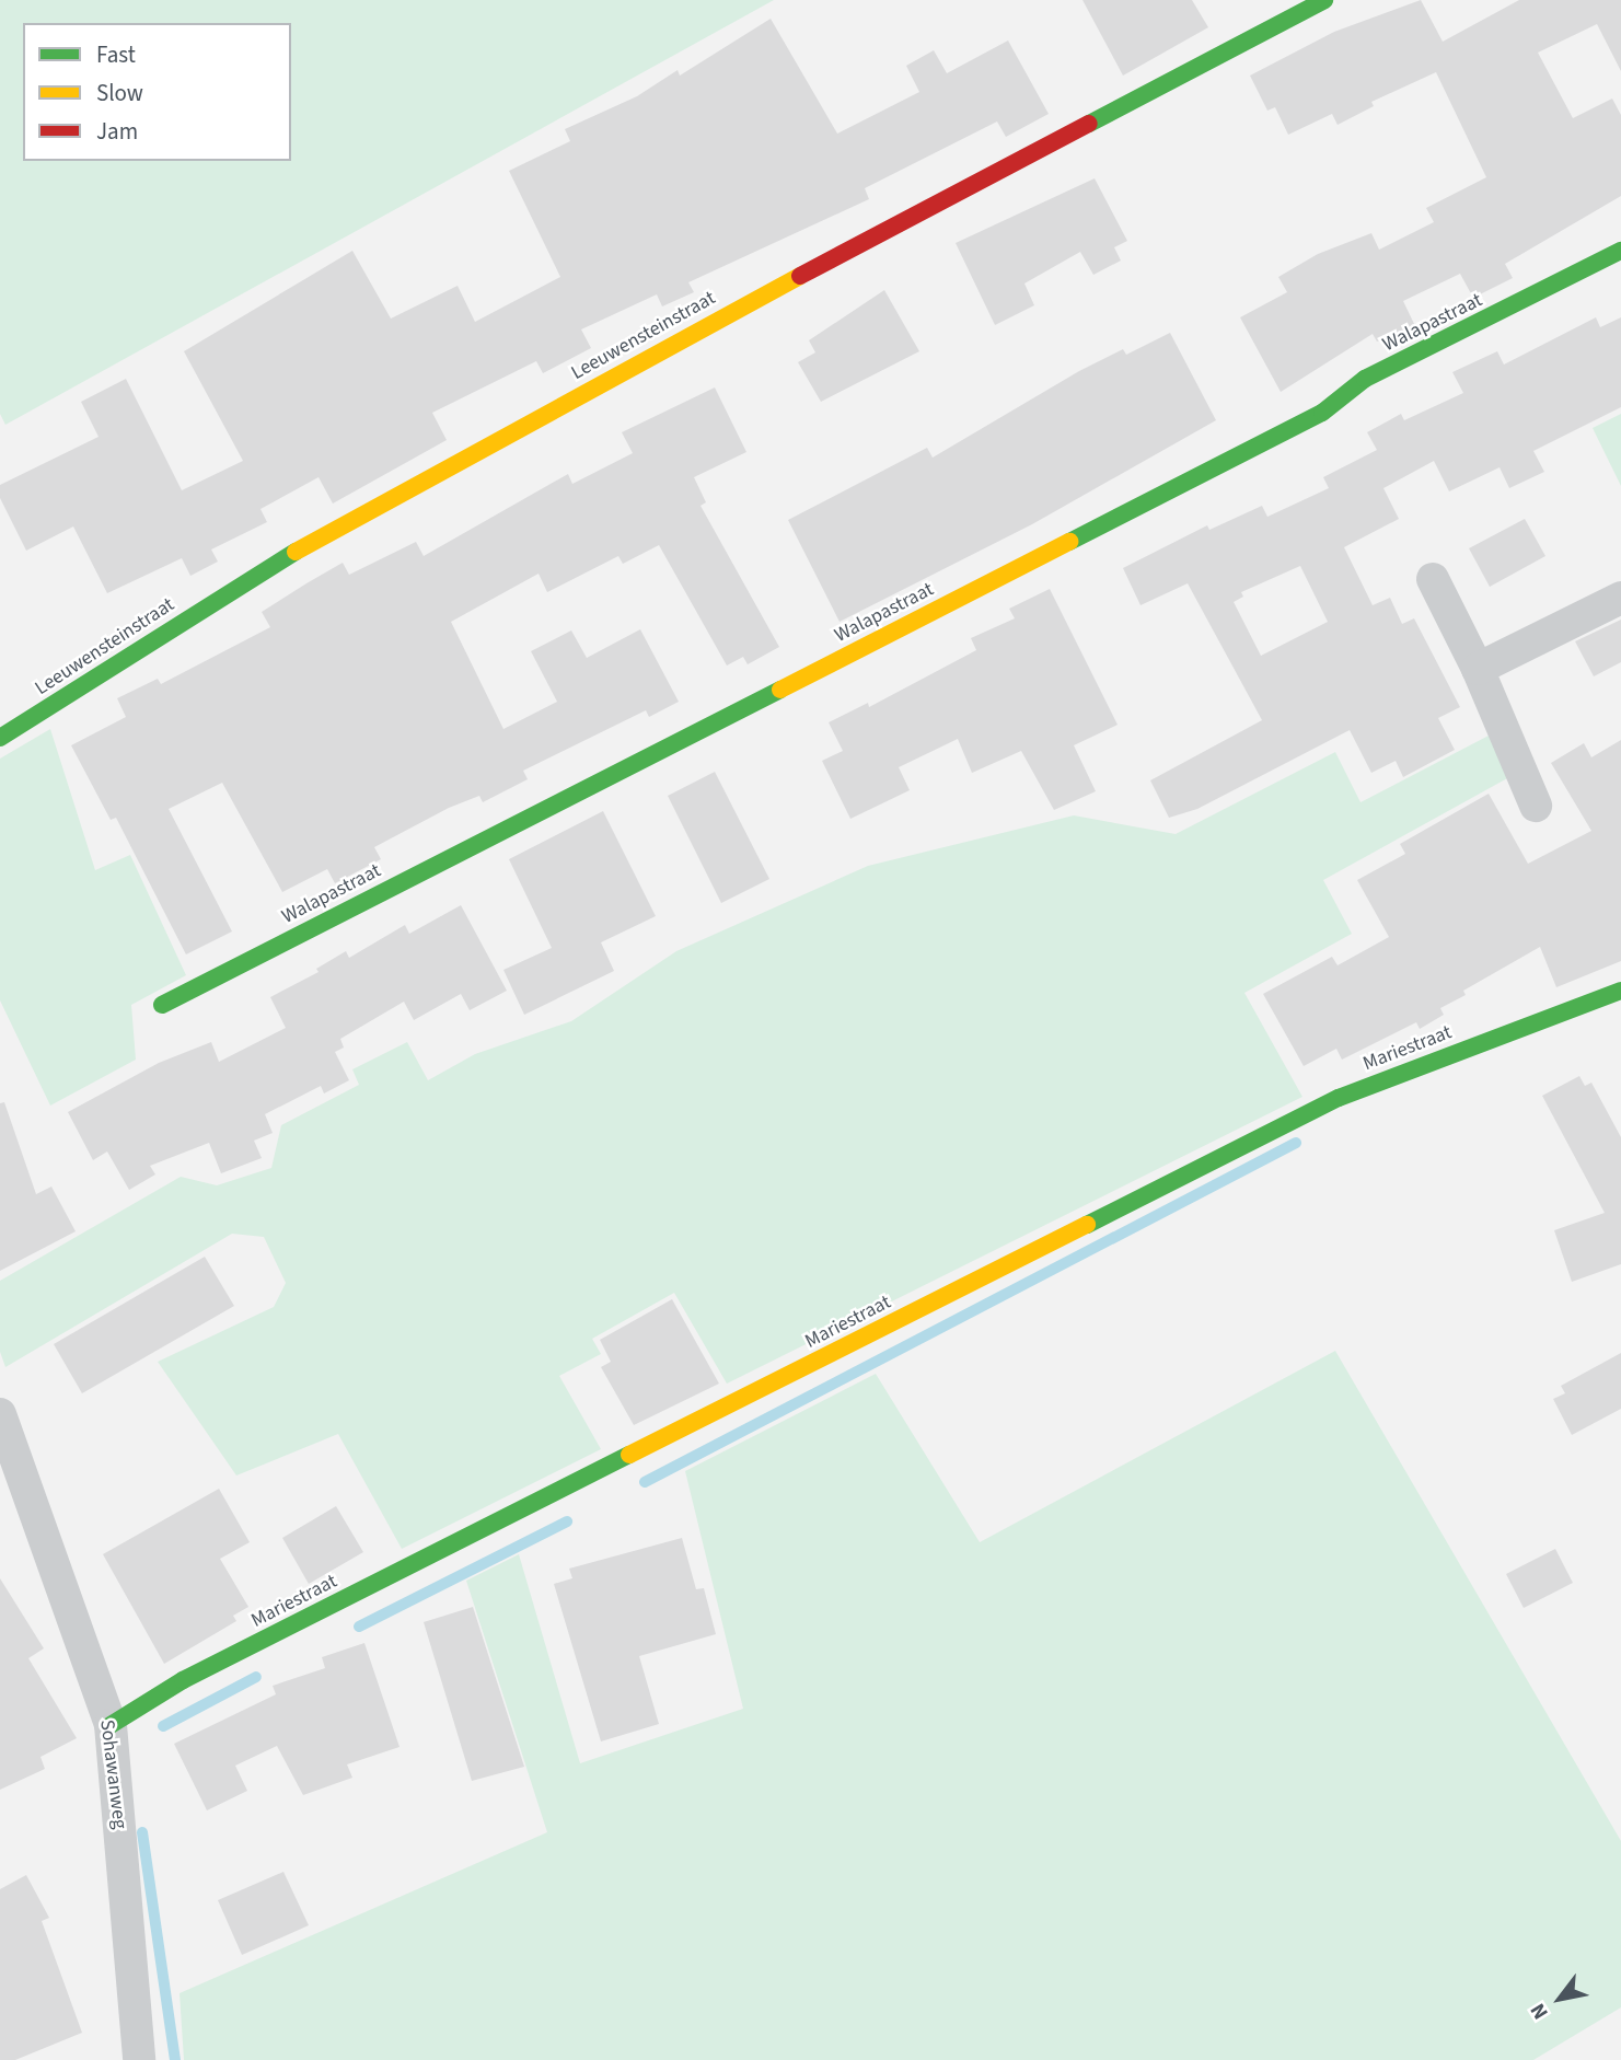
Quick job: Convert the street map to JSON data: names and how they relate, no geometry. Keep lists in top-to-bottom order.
{
  "streets": {
    "street": [
      "Walapastraat",
      "Leeuwensteinstraat",
      "Mariestraat",
      "Sohawanweg"
    ]
  },
  "crossings": [
    ["Mariestraat", "Sohawanweg"]
  ],
  "legend": ["Fast", "Slow", "Jam"],
  "north": "bottom left"
}
